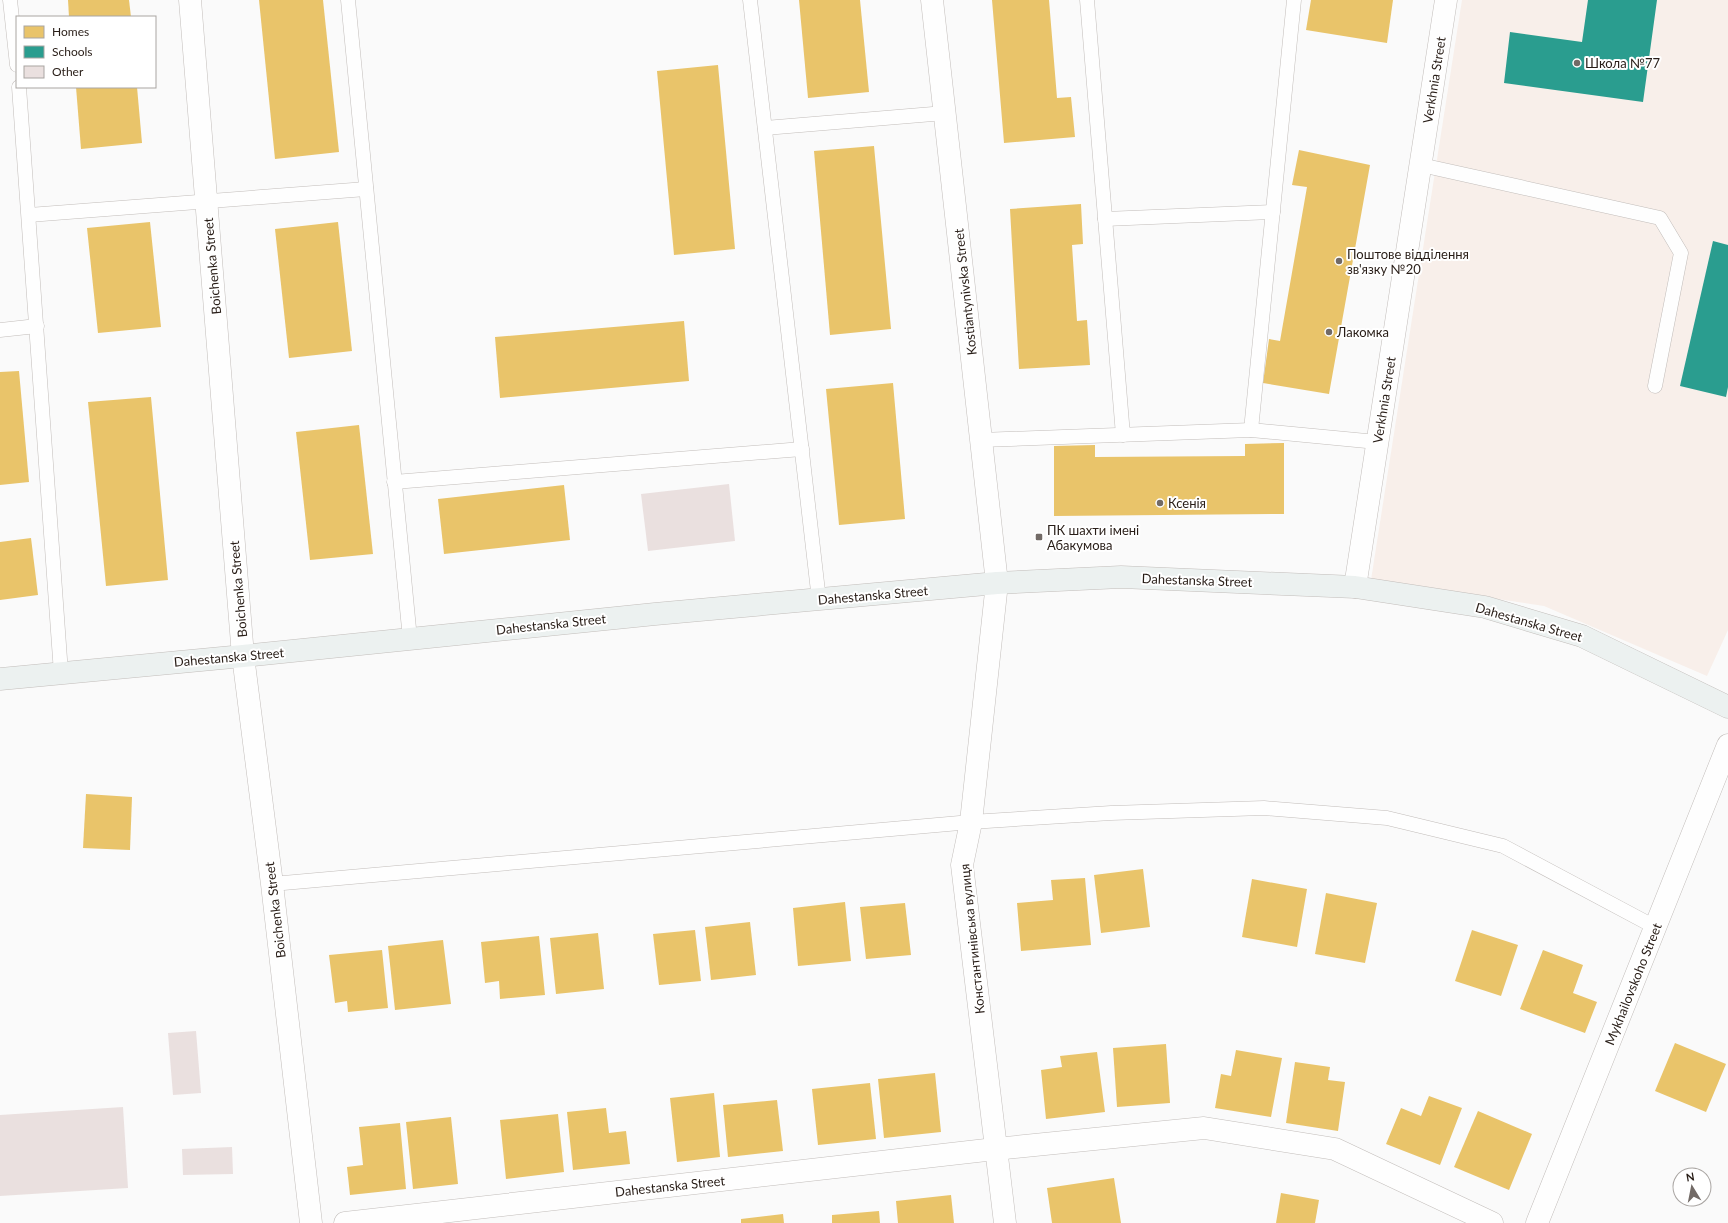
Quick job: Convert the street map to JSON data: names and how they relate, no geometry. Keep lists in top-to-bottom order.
{
  "streets": {
    "street": [
      "Verkhnia Street",
      "Boichenka Street",
      "Kostiantynivska Street",
      "Dahestanska Street",
      "Константинівська вулиця",
      "Mykhailovskoho Street"
    ]
  },
  "crossings": [
    ["Verkhnia Street", "Dahestanska Street"],
    ["Boichenka Street", "Dahestanska Street"],
    ["Kostiantynivska Street", "Dahestanska Street"],
    ["Kostiantynivska Street", "Константинівська вулиця"],
    ["Dahestanska Street", "Константинівська вулиця"]
  ],
  "places": {
    "other": [
      "Школа №77",
      "Поштове відділення зв'язку №20",
      "Лакомка",
      "Ксенія"
    ],
    "transit": ["ПК шахти імені Абакумова"]
  },
  "legend": ["Homes", "Schools", "Other"],
  "north": "top"
}
